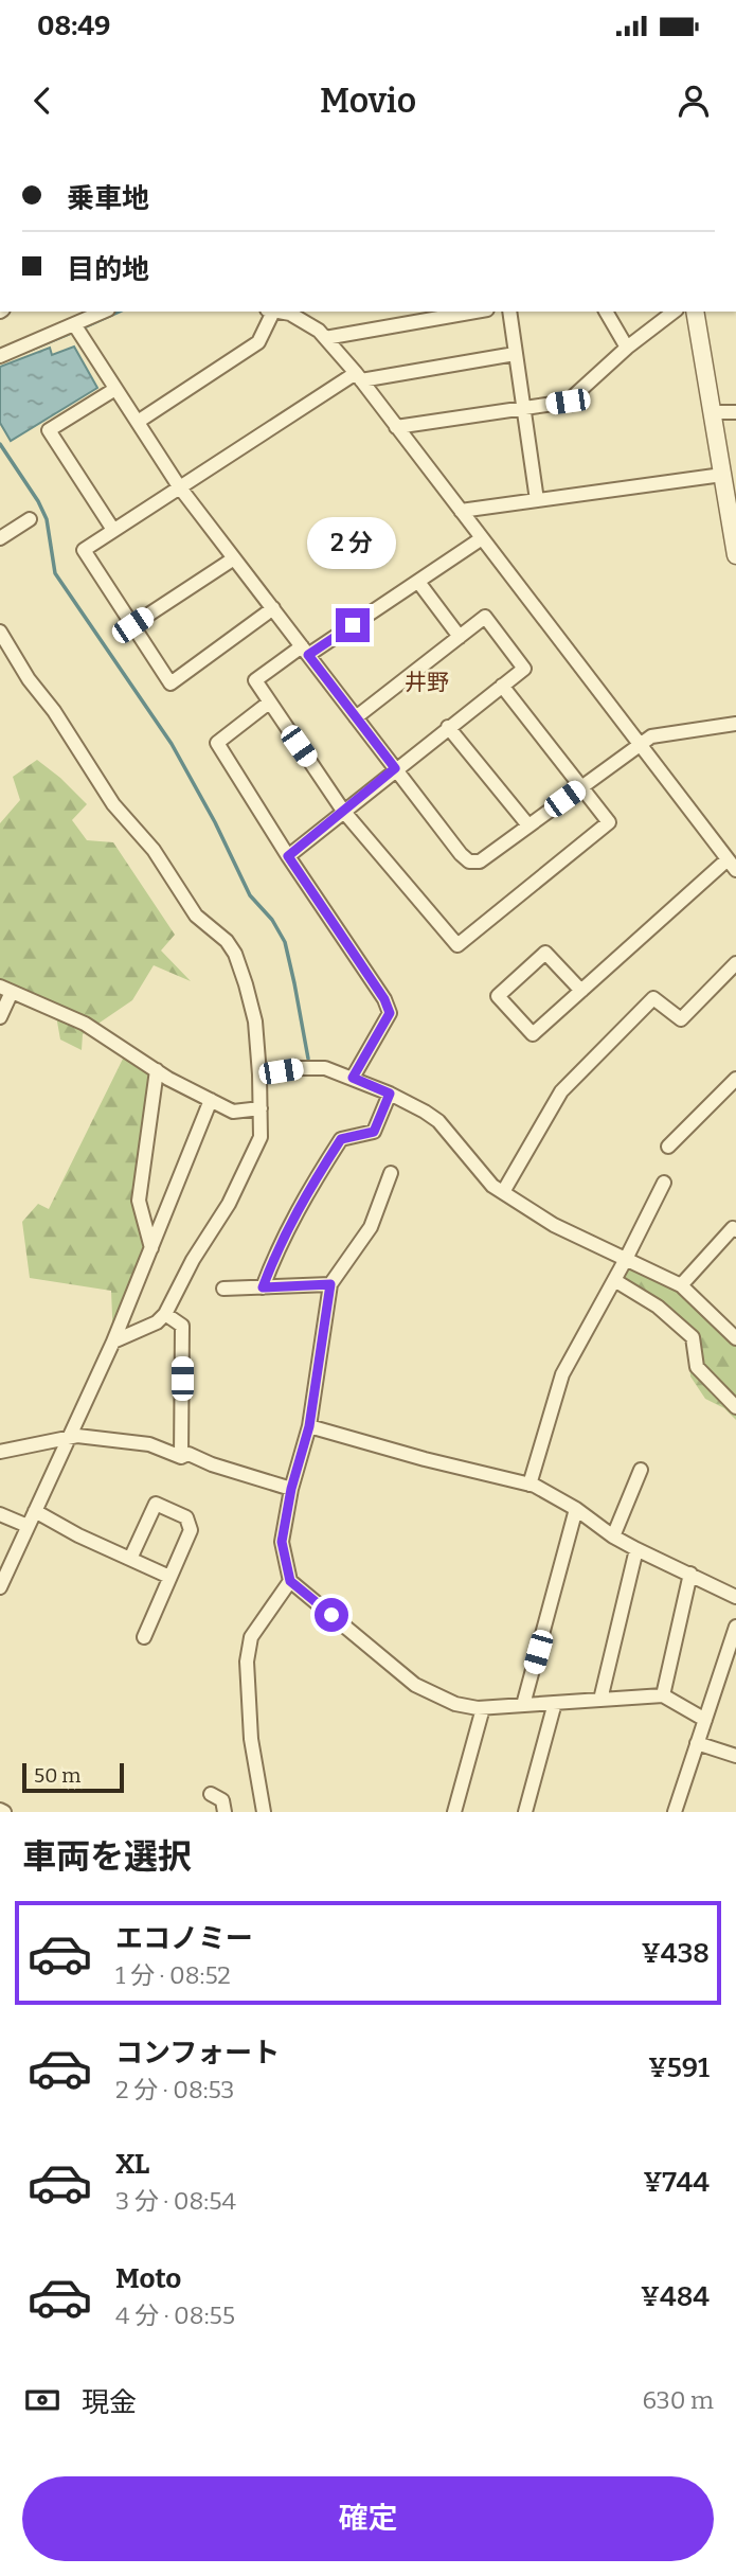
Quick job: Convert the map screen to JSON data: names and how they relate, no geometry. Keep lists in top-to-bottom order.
{
  "districts": ["井野"],
  "scale_bar": "50 m",
  "page": {
    "status": "08:49",
    "header": "Movio",
    "banner": ["乗車地", "目的地"],
    "bubble": "2 分",
    "scale": "50 m",
    "heading": "車両を選択",
    "list": [
      {
        "name": "エコノミー",
        "note": "1 分 · 08:52",
        "value": "¥438"
      },
      {
        "name": "コンフォート",
        "note": "2 分 · 08:53",
        "value": "¥591"
      },
      {
        "name": "XL",
        "note": "3 分 · 08:54",
        "value": "¥744"
      },
      {
        "name": "Moto",
        "note": "4 分 · 08:55",
        "value": "¥484"
      }
    ],
    "pay": ["現金", "630 m"],
    "buttons": "確定"
  }
}
